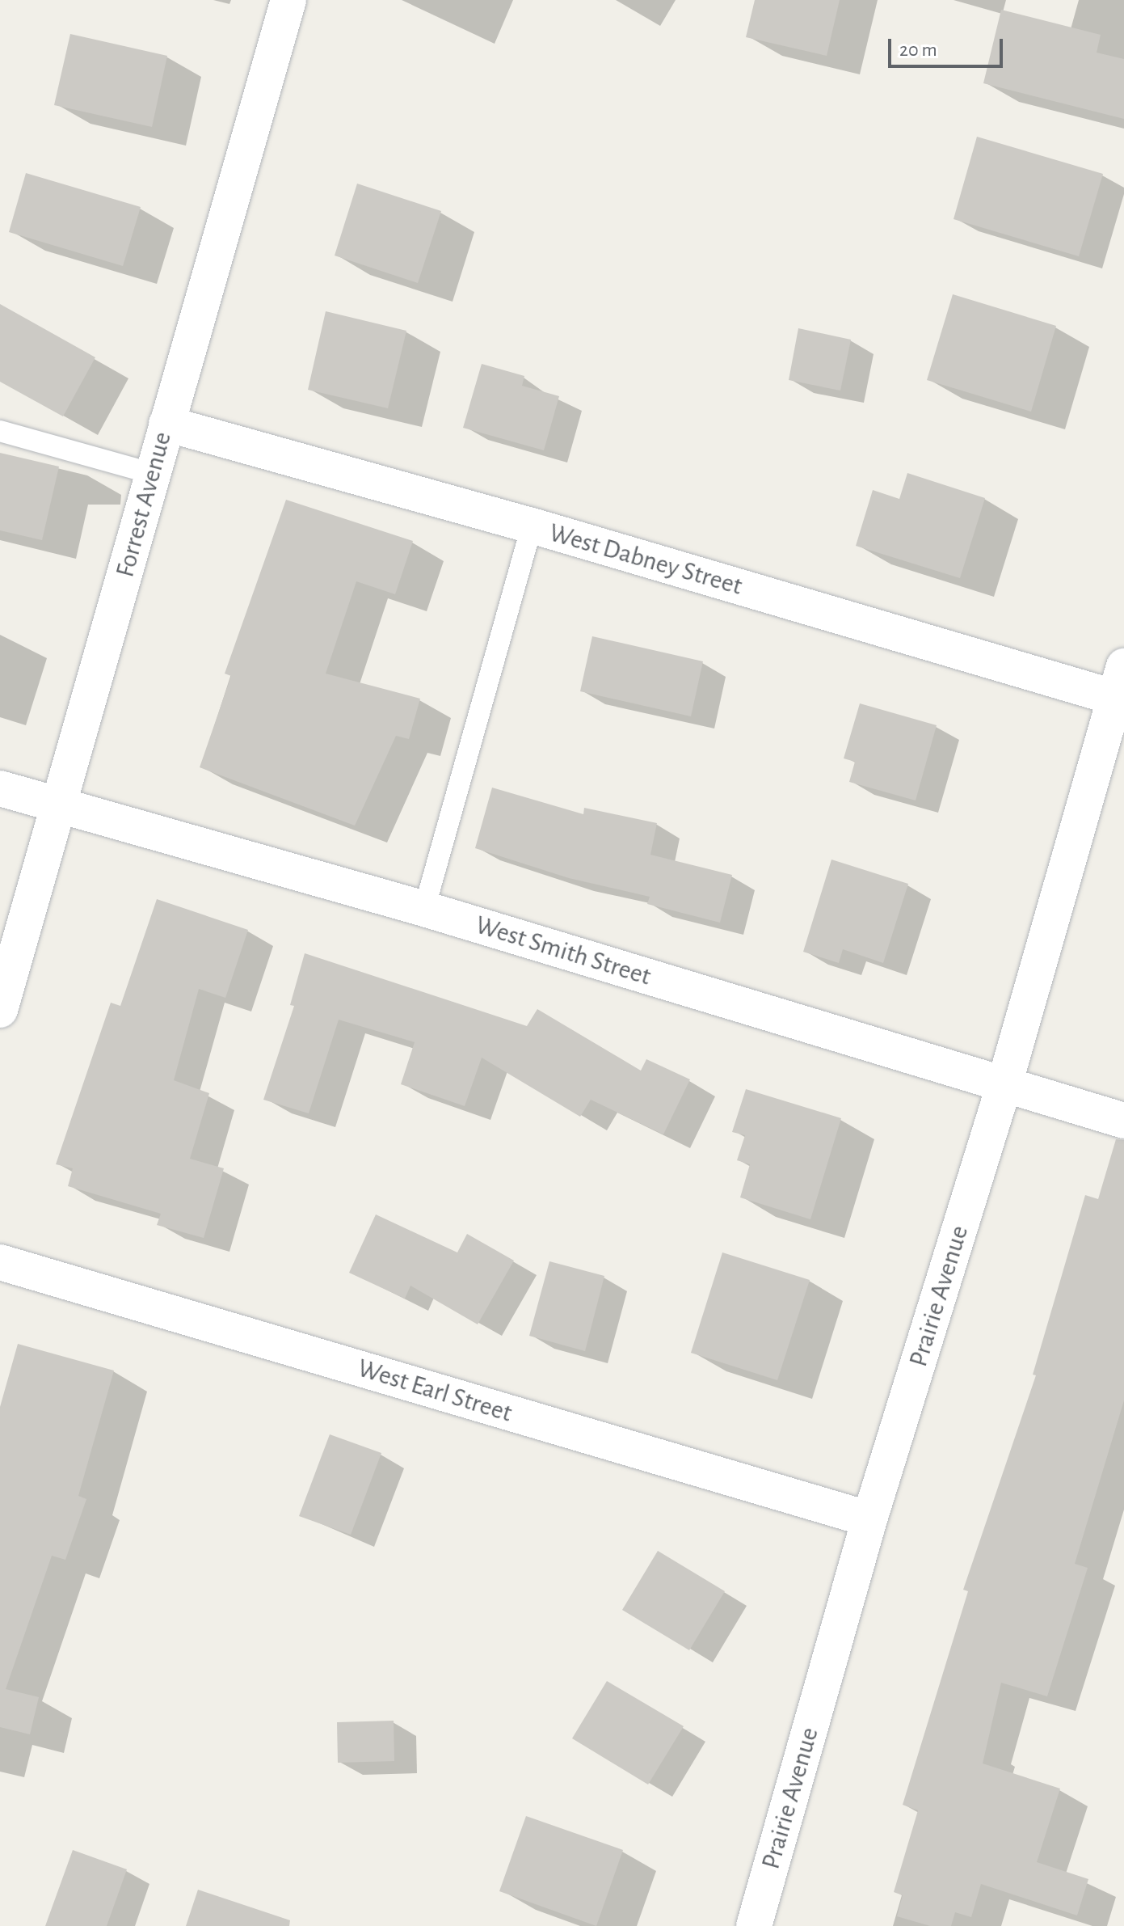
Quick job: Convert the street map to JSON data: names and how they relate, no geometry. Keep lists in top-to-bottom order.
{
  "streets": {
    "street": [
      "Forrest Avenue",
      "West Dabney Street",
      "West Smith Street",
      "Prairie Avenue",
      "West Earl Street"
    ]
  },
  "crossings": [
    ["Forrest Avenue", "West Dabney Street"],
    ["Forrest Avenue", "West Smith Street"],
    ["West Dabney Street", "Prairie Avenue"],
    ["West Smith Street", "Prairie Avenue"],
    ["Prairie Avenue", "West Earl Street"]
  ],
  "scale_bar": "20 m"
}
